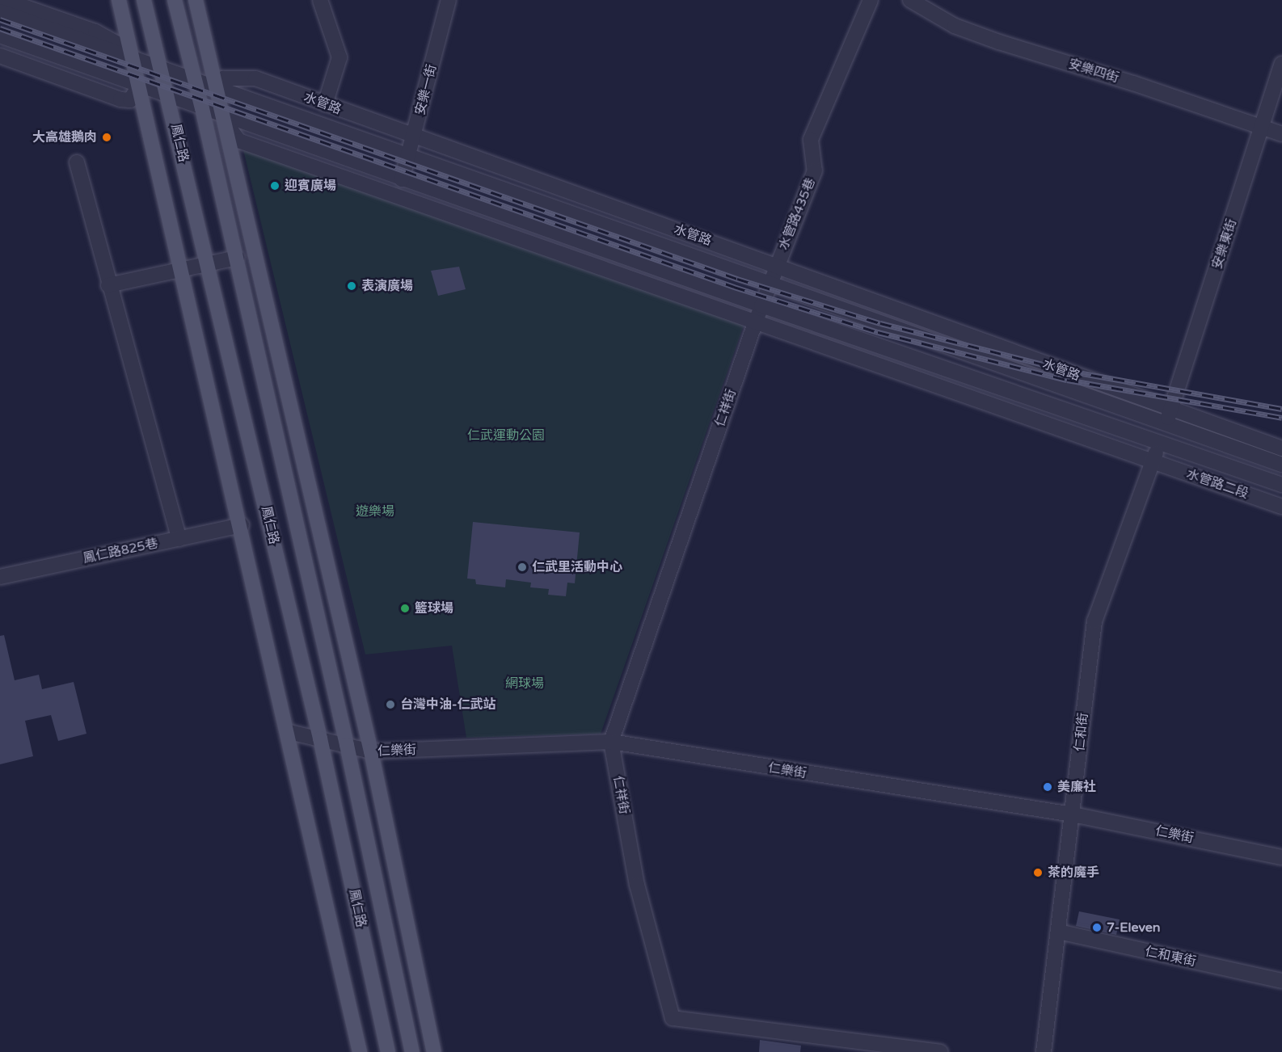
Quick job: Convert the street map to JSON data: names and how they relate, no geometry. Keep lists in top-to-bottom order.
{
  "streets": {
    "main road": ["鳳仁路"],
    "street": [
      "安樂四街",
      "安樂一街",
      "水管路",
      "水管路435巷",
      "安樂東街",
      "仁祥街",
      "水管路二段",
      "鳳仁路825巷",
      "仁和街",
      "仁樂街",
      "仁和東街"
    ]
  },
  "crossings": [
    ["安樂四街", "安樂東街"],
    ["安樂一街", "水管路"],
    ["水管路", "鳳仁路"],
    ["水管路", "水管路435巷"],
    ["水管路", "安樂東街"],
    ["水管路", "仁和街"],
    ["鳳仁路", "鳳仁路825巷"],
    ["鳳仁路", "仁樂街"],
    ["水管路435巷", "仁祥街"],
    ["安樂東街", "仁和街"],
    ["仁祥街", "仁樂街"],
    ["水管路二段", "仁和街"],
    ["仁和街", "仁樂街"],
    ["仁和街", "仁和東街"]
  ],
  "parks": ["仁武運動公園", "遊樂場", "網球場"],
  "places": [
    "大高雄鵝肉",
    "迎賓廣場",
    "表演廣場",
    "仁武里活動中心",
    "籃球場",
    "台灣中油-仁武站",
    "美廉社",
    "茶的魔手",
    "7-Eleven"
  ]
}
